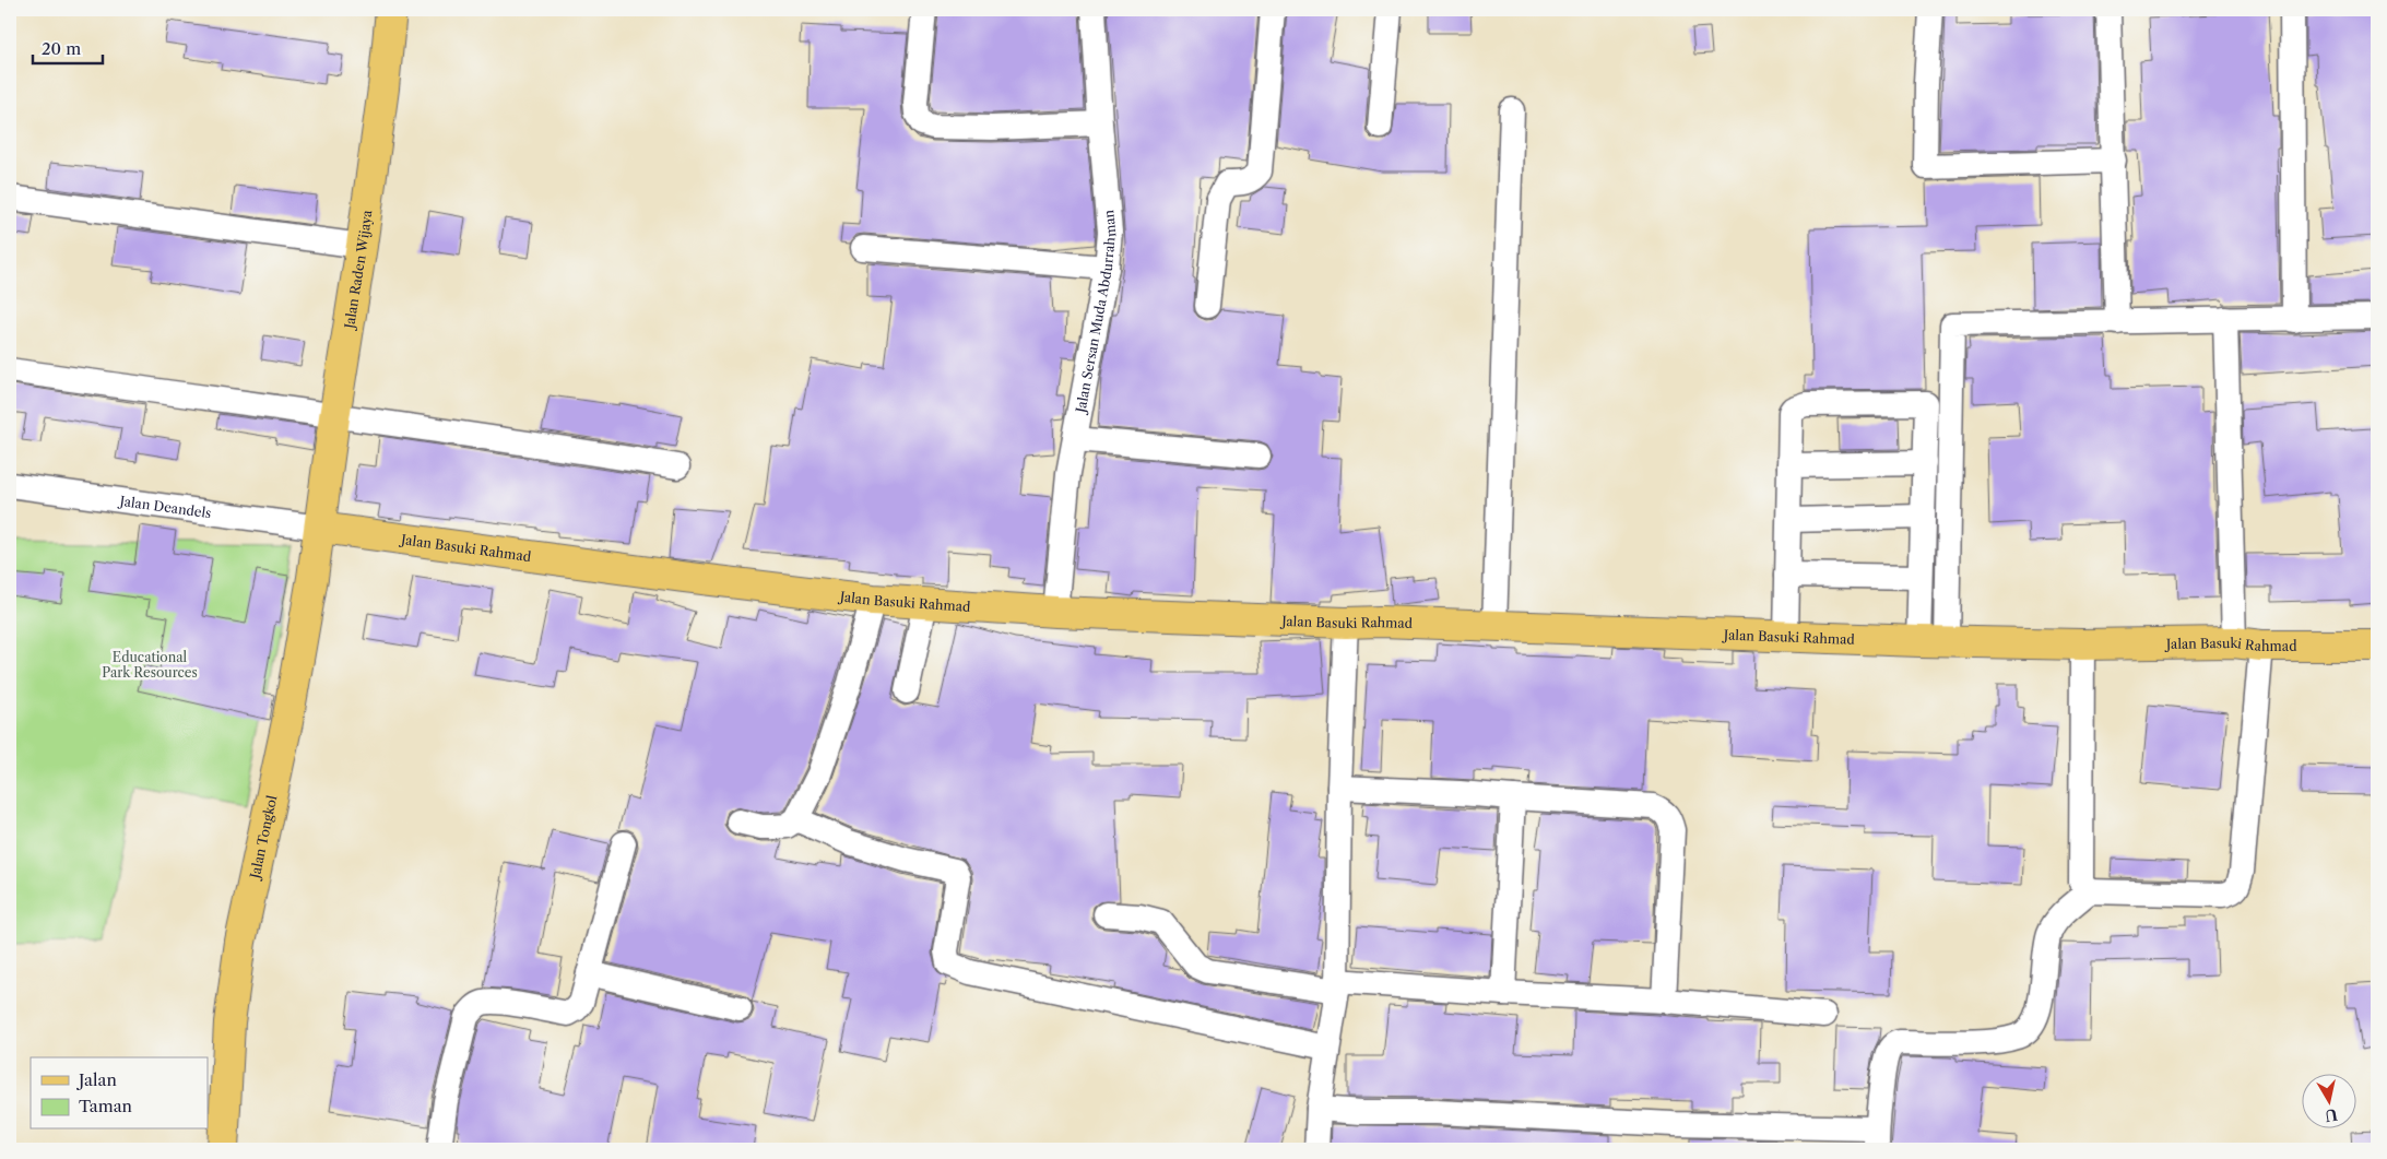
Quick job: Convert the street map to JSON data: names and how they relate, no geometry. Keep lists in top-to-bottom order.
{
  "streets": {
    "main road": ["Jalan Raden Wijaya", "Jalan Basuki Rahmad", "Jalan Tongkol"],
    "street": ["Jalan Sersan Muda Abdurrahman", "Jalan Deandels"]
  },
  "crossings": [
    ["Jalan Raden Wijaya", "Jalan Deandels"],
    ["Jalan Raden Wijaya", "Jalan Basuki Rahmad"],
    ["Jalan Raden Wijaya", "Jalan Tongkol"],
    ["Jalan Sersan Muda Abdurrahman", "Jalan Basuki Rahmad"],
    ["Jalan Deandels", "Jalan Basuki Rahmad"],
    ["Jalan Deandels", "Jalan Tongkol"],
    ["Jalan Basuki Rahmad", "Jalan Tongkol"]
  ],
  "parks": ["Educational Park Resources"],
  "legend": ["Jalan", "Taman"],
  "scale_bar": "20 m",
  "north": "bottom"
}
